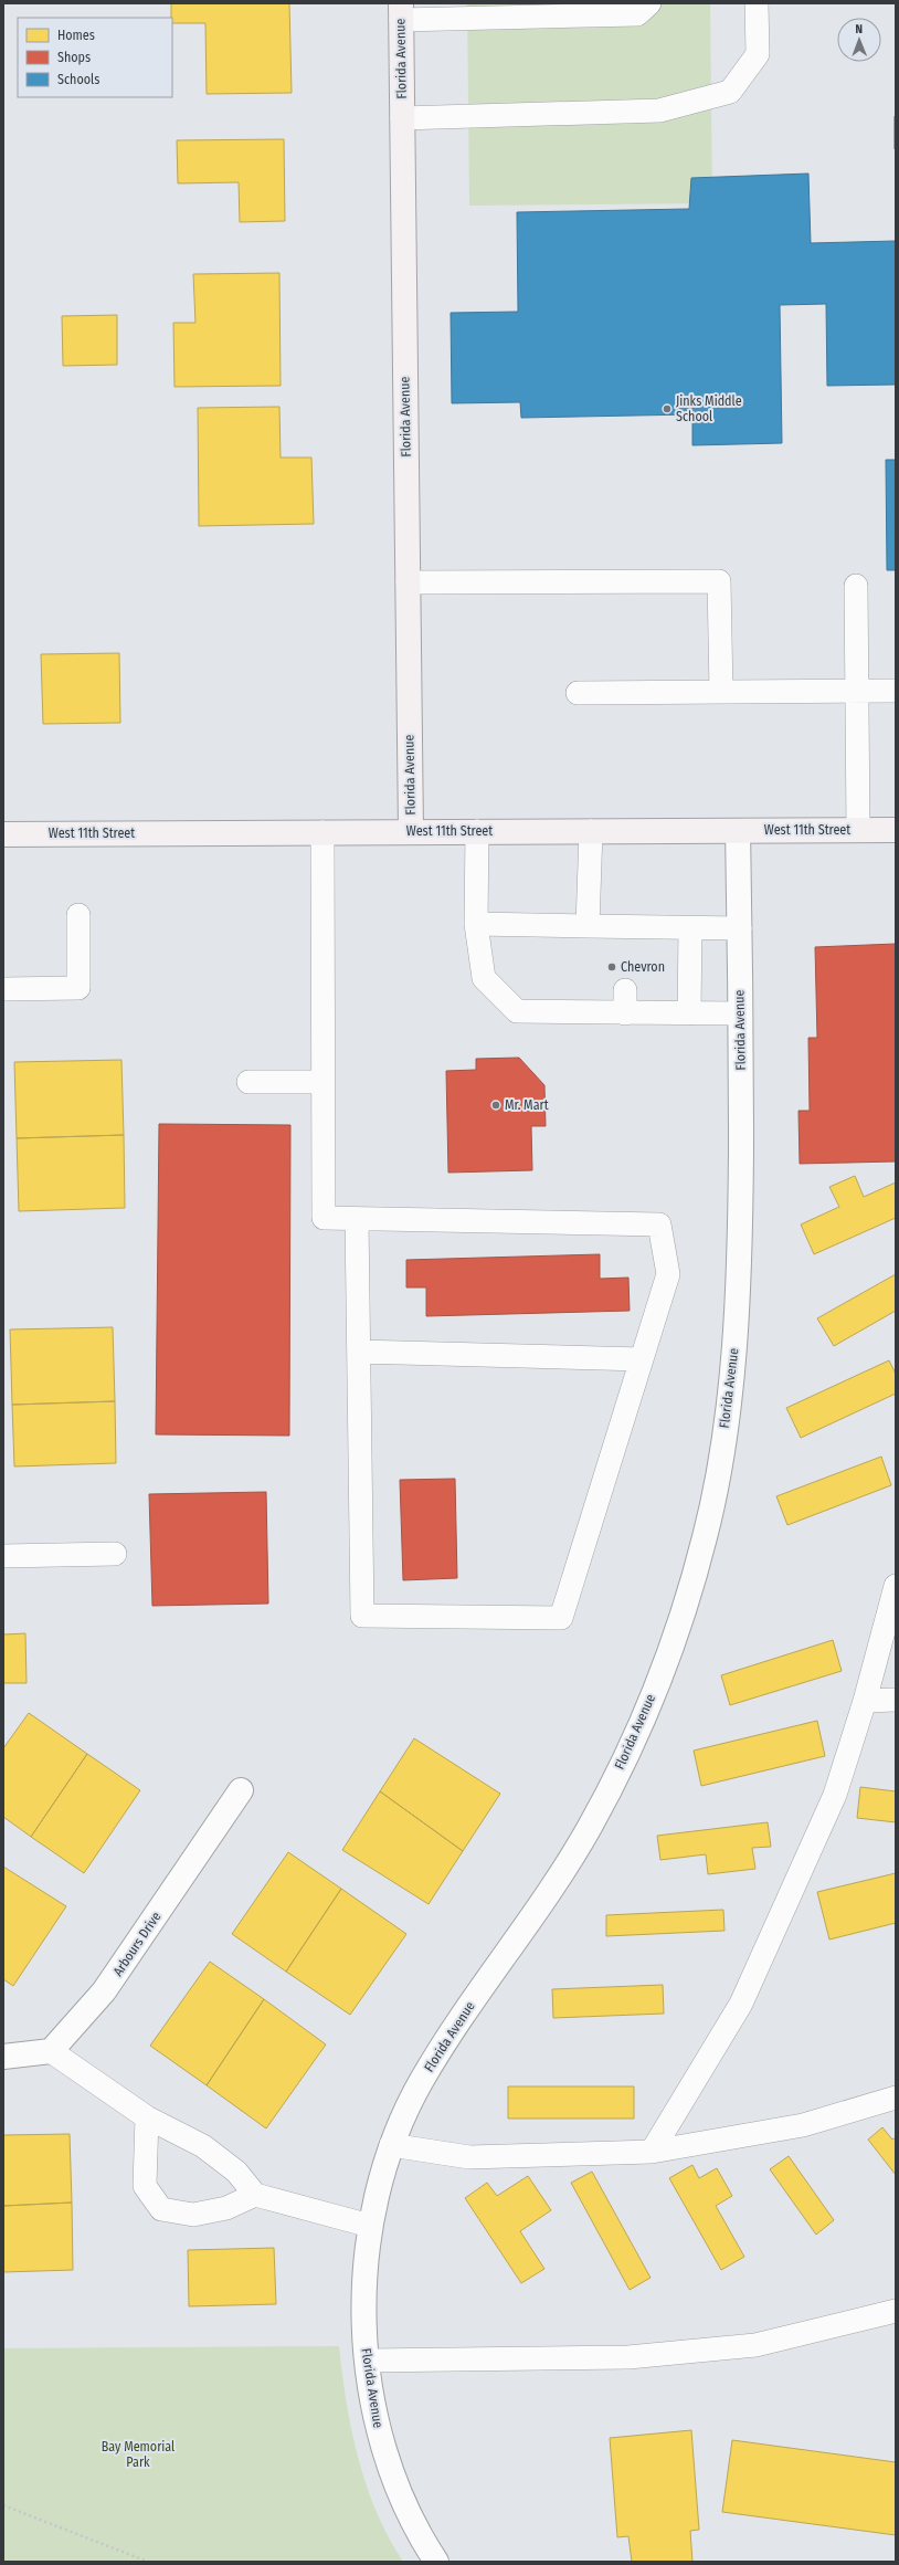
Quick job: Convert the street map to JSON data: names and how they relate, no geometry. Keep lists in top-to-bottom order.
{
  "streets": {
    "main road": ["Florida Avenue", "West 11th Street"],
    "street": ["Arbours Drive"]
  },
  "crossings": [
    ["Florida Avenue", "West 11th Street"]
  ],
  "parks": ["Bay Memorial Park"],
  "places": ["Jinks Middle School", "Chevron", "Mr. Mart"],
  "legend": ["Homes", "Shops", "Schools"],
  "north": "top"
}
